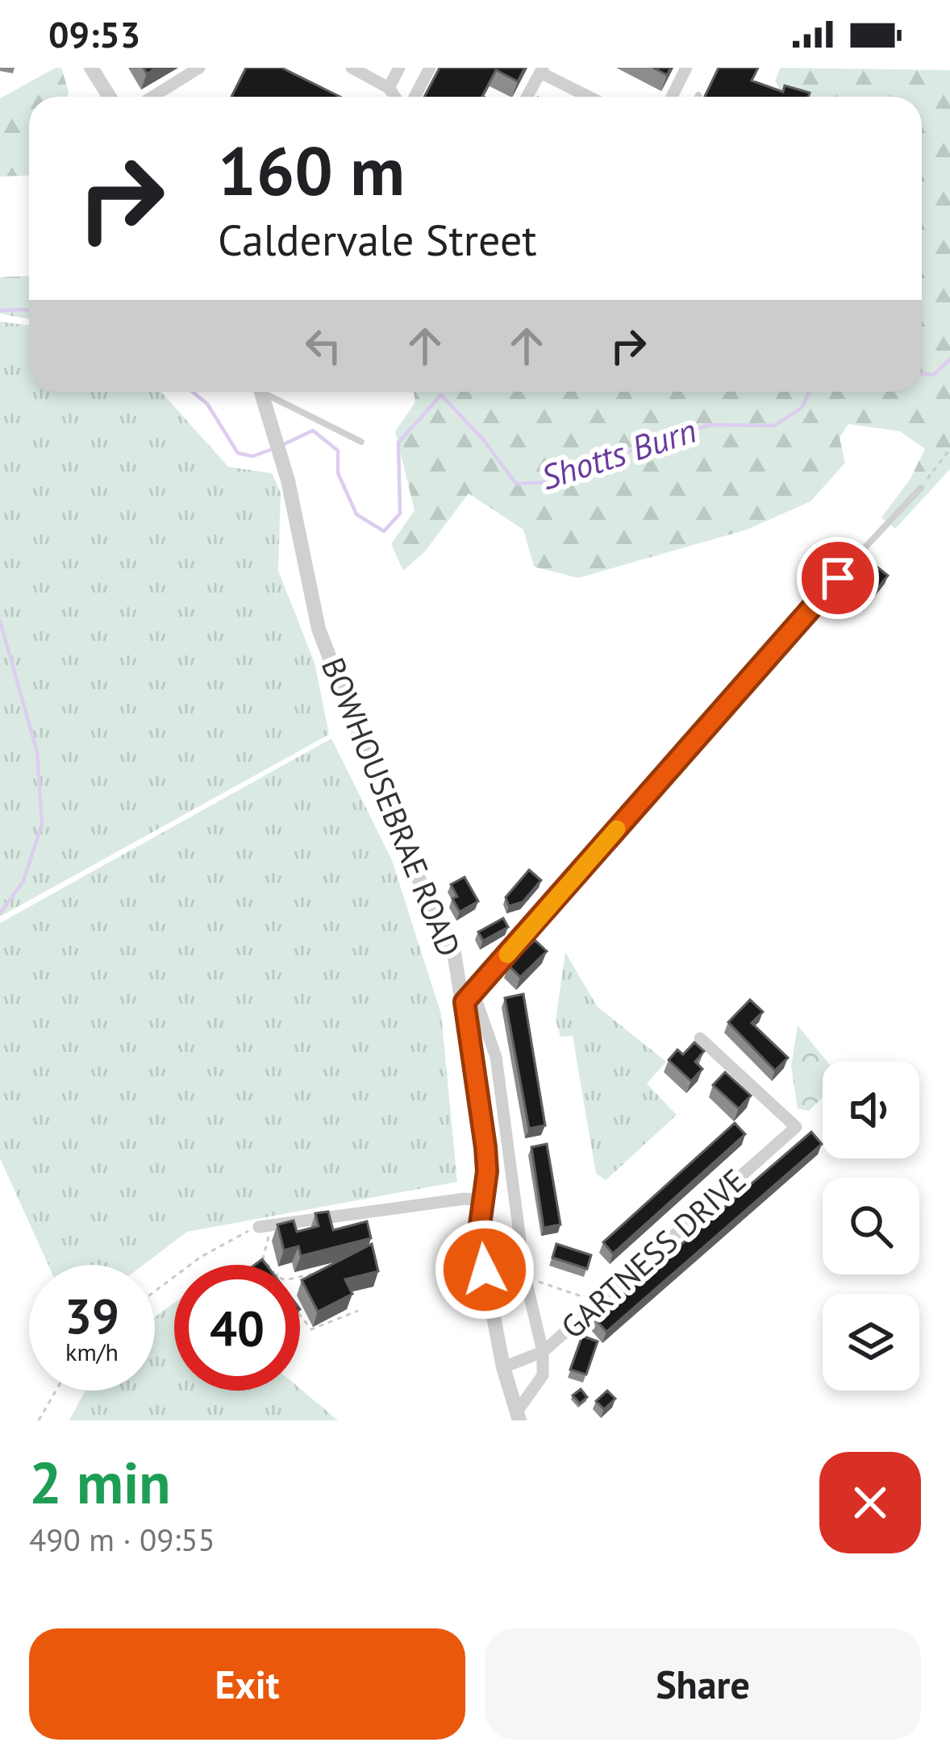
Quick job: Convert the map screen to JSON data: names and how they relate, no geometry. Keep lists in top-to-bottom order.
{
  "streets": {
    "street": ["BOWHOUSEBRAE ROAD", "GARTNESS DRIVE"]
  },
  "crossings": [
    ["BOWHOUSEBRAE ROAD", "GARTNESS DRIVE"]
  ],
  "water": ["Shotts Burn"],
  "page": {
    "status": "09:53",
    "turn": ["160 m", "Caldervale Street"],
    "speed": "39 km/h",
    "limit": "40",
    "heading": ["2 min", "490 m · 09:55"],
    "buttons": ["Exit", "Share"]
  }
}
